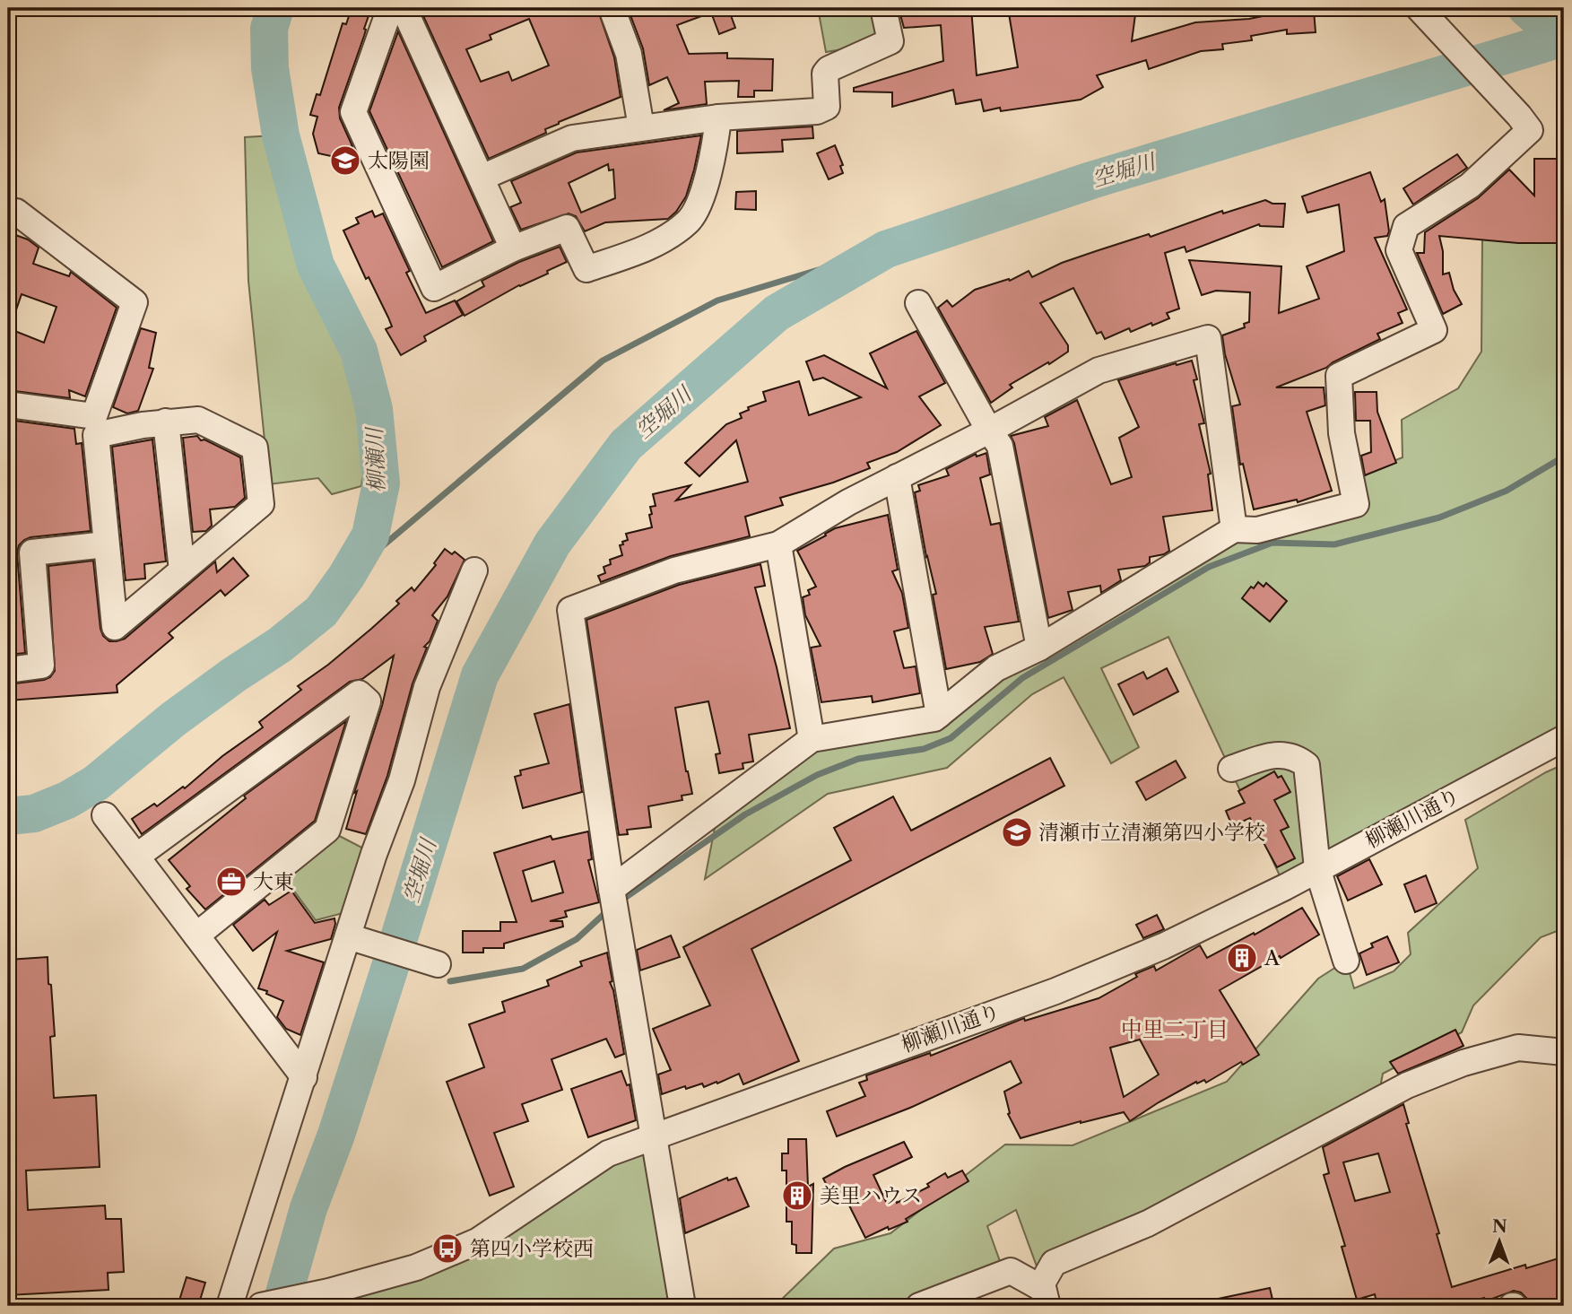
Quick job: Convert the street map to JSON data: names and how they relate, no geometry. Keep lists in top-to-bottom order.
{
  "streets": {
    "street": ["柳瀬川通り"]
  },
  "districts": ["中里二丁目"],
  "water": ["空堀川", "柳瀬川"],
  "places": {
    "school or university": ["太陽園", "清瀬市立清瀬第四小学校"],
    "office": ["大東"],
    "building": ["A", "美里ハウス"],
    "bus stop": ["第四小学校西"]
  },
  "north": "top"
}
